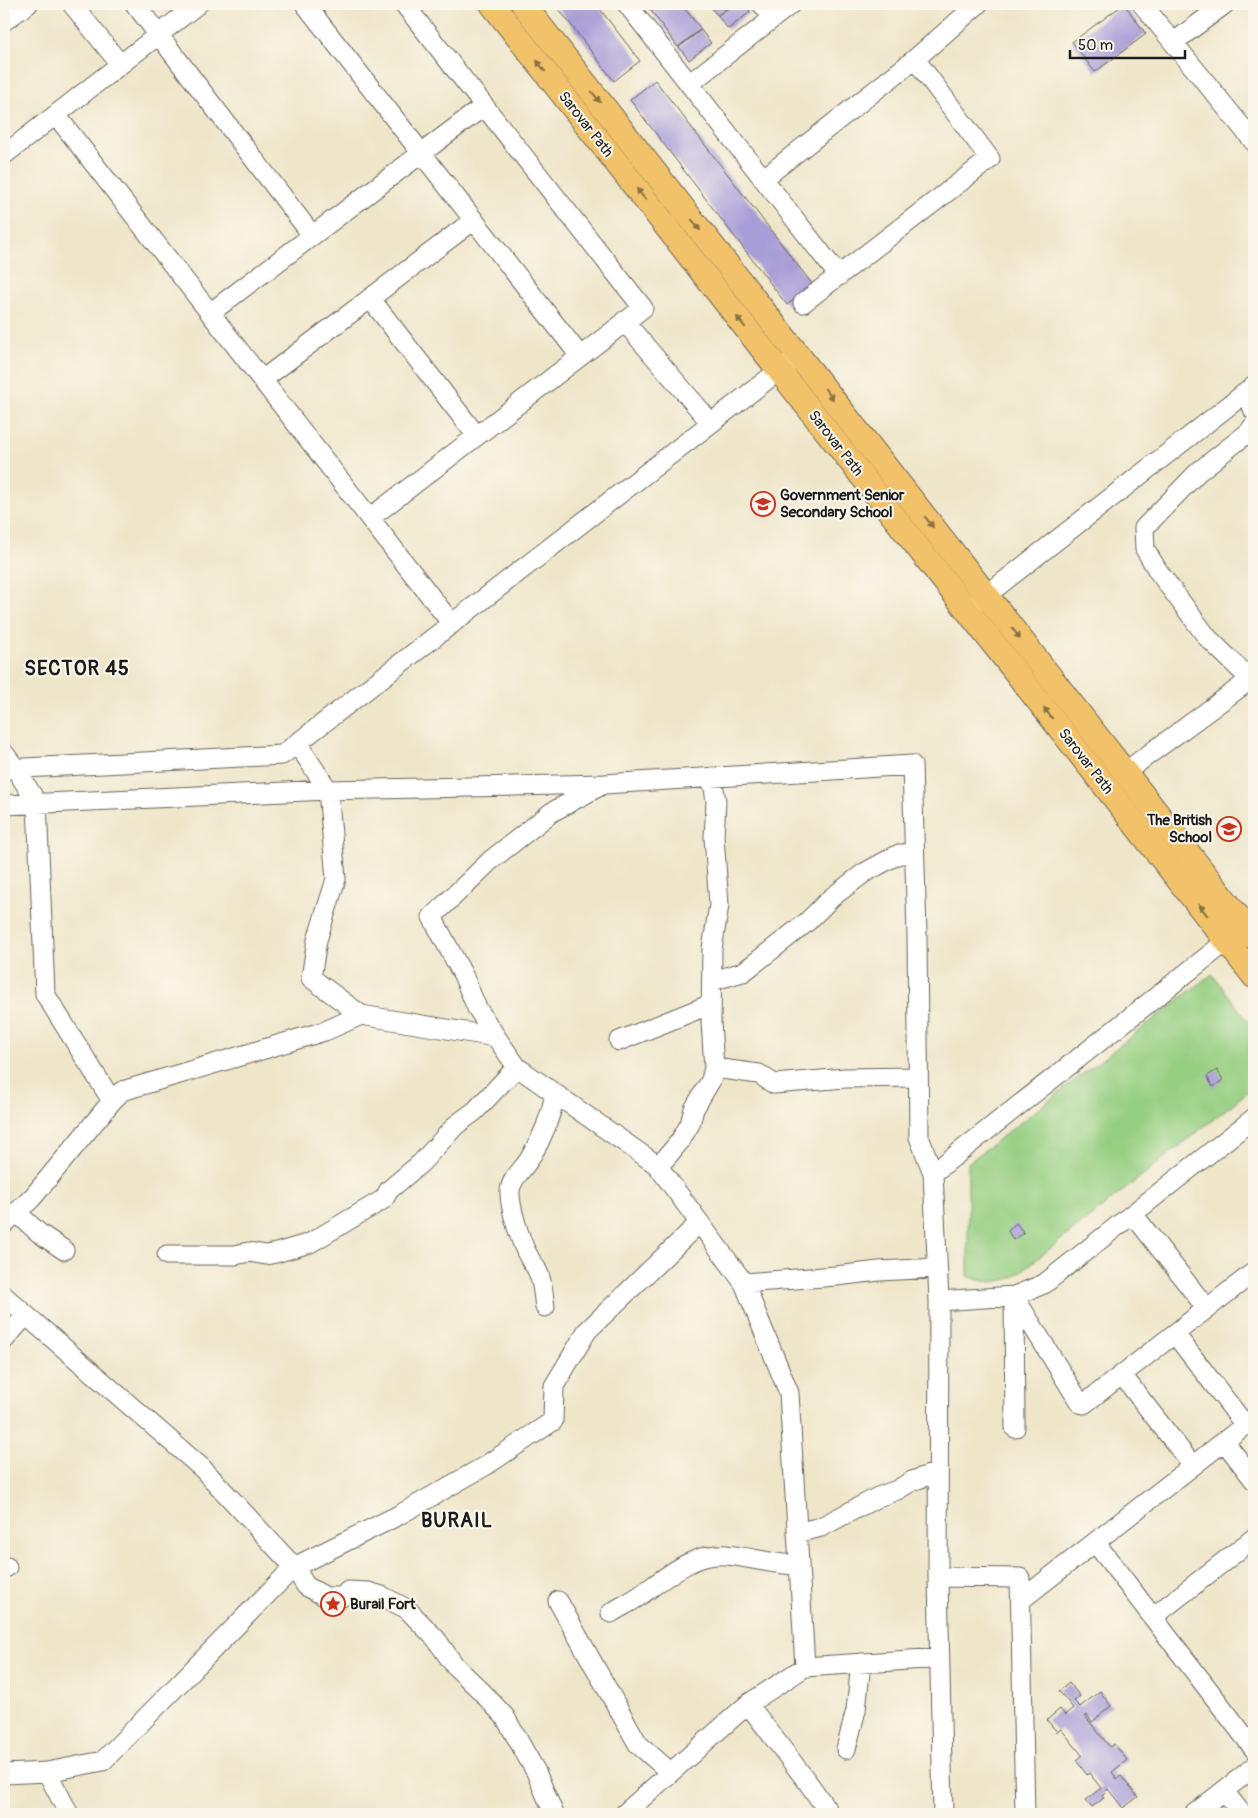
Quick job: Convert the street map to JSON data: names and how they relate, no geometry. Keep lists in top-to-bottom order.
{
  "streets": {
    "main road": ["Sarovar Path"]
  },
  "districts": ["SECTOR 45", "BURAIL"],
  "places": {
    "school or university": ["Government Senior Secondary School", "The British School"],
    "place": ["Burail Fort"]
  },
  "scale_bar": "50 m"
}
